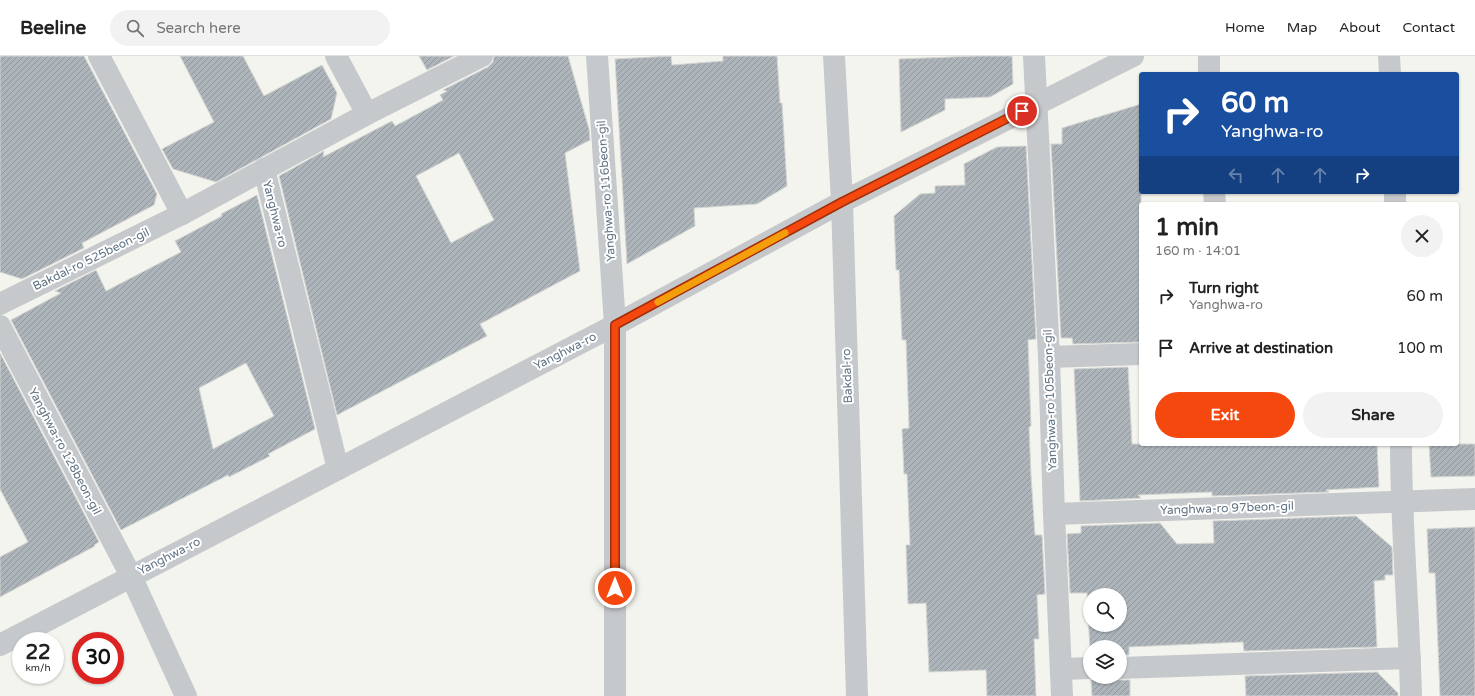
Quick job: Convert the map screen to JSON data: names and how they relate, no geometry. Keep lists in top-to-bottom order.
{
  "streets": {
    "street": [
      "Yanghwa-ro 116beon-gil",
      "Yanghwa-ro",
      "Bakdal-ro 525beon-gil",
      "Bakdal-ro",
      "Yanghwa-ro 105beon-gil",
      "Yanghwa-ro 128beon-gil",
      "Yanghwa-ro 97beon-gil"
    ]
  },
  "crossings": [
    ["Yanghwa-ro 116beon-gil", "Yanghwa-ro"],
    ["Yanghwa-ro", "Bakdal-ro 525beon-gil"],
    ["Yanghwa-ro", "Bakdal-ro"],
    ["Yanghwa-ro", "Yanghwa-ro 105beon-gil"],
    ["Yanghwa-ro", "Yanghwa-ro 128beon-gil"],
    ["Yanghwa-ro 105beon-gil", "Yanghwa-ro 97beon-gil"]
  ],
  "page": {
    "header": "Beeline",
    "search": "Search here",
    "nav": [
      "Home",
      "Map",
      "About",
      "Contact"
    ],
    "turn": ["60 m", "Yanghwa-ro"],
    "heading": ["1 min", "160 m · 14:01"],
    "list": [
      {
        "name": "Turn right",
        "note": "Yanghwa-ro",
        "value": "60 m"
      },
      {
        "name": "Arrive at destination",
        "value": "100 m"
      }
    ],
    "buttons": ["Exit", "Share"],
    "speed": "22 km/h",
    "limit": "30"
  }
}
